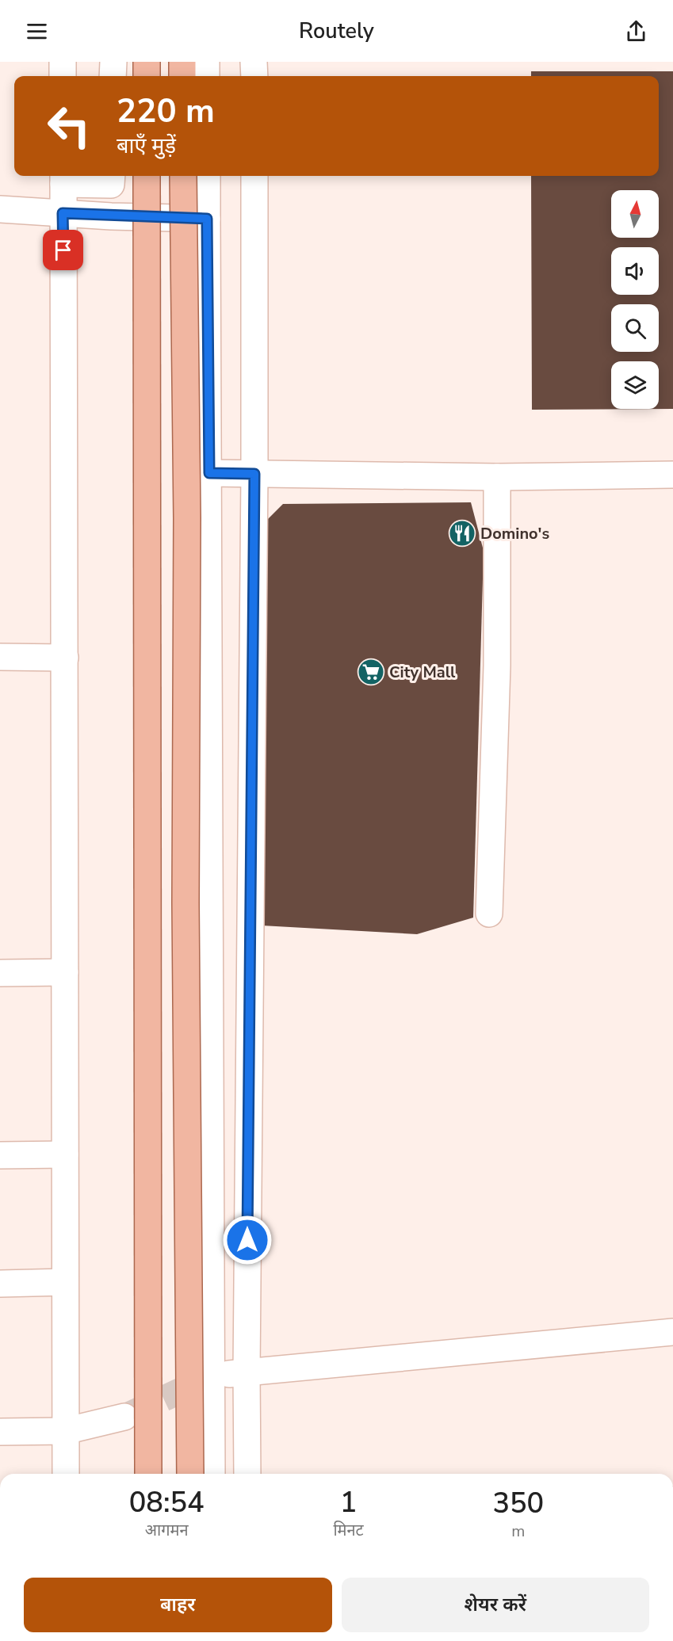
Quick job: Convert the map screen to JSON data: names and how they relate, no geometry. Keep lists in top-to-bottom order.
{
  "places": {
    "restaurant": ["Domino's"],
    "supermarket": ["City Mall"]
  },
  "north": "top",
  "page": {
    "header": "Routely",
    "turn": ["220 m", "बाएँ मुड़ें"],
    "eta": [
      "08:54",
      "आगमन",
      "1",
      "मिनट",
      "350",
      "m"
    ],
    "buttons": ["बाहर", "शेयर करें"]
  }
}
